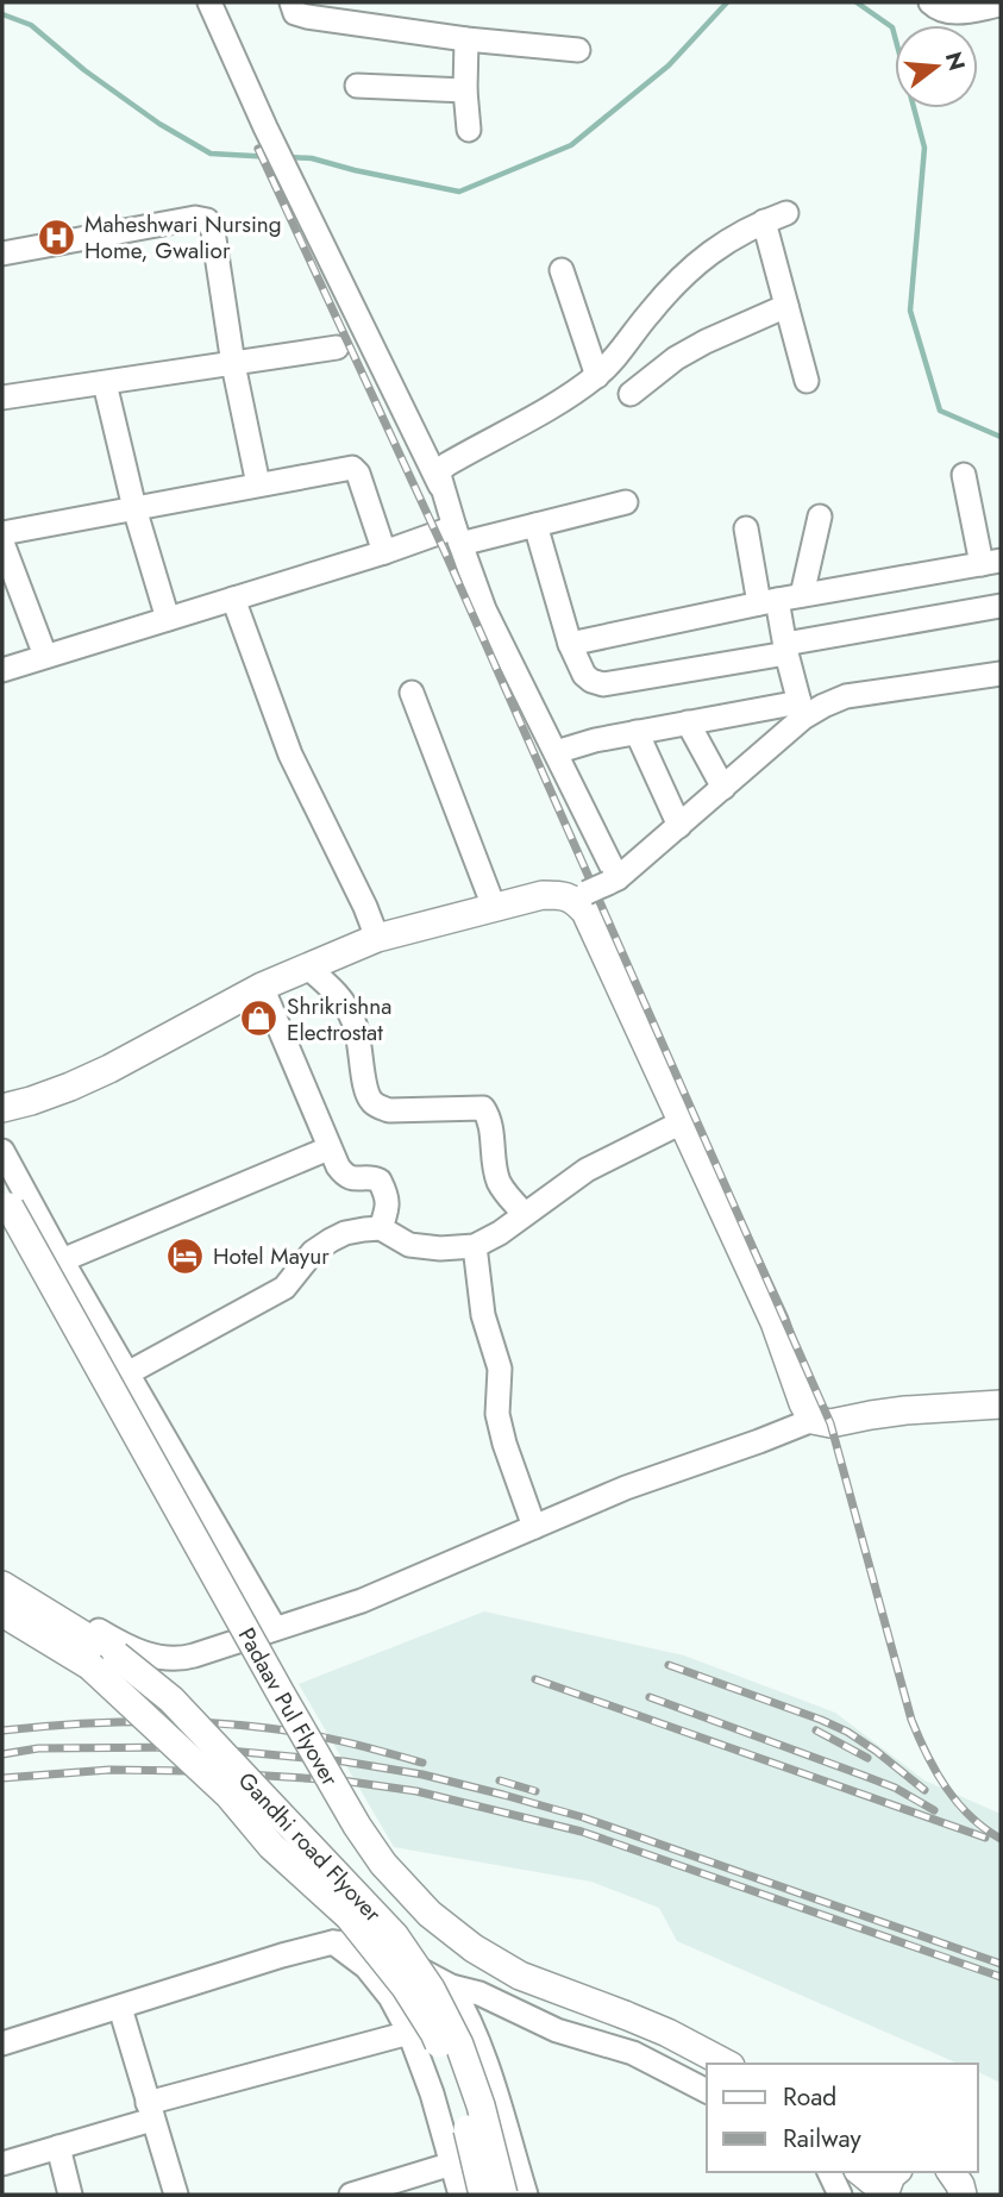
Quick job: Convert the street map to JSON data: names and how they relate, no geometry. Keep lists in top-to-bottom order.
{
  "streets": {
    "main road": ["Padaav Pul Flyover", "Gandhi road Flyover"]
  },
  "places": {
    "hospital": ["Maheshwari Nursing Home, Gwalior"],
    "shop": ["Shrikrishna Electrostat"],
    "hotel": ["Hotel Mayur"]
  },
  "legend": ["Road", "Railway"],
  "north": "right"
}
